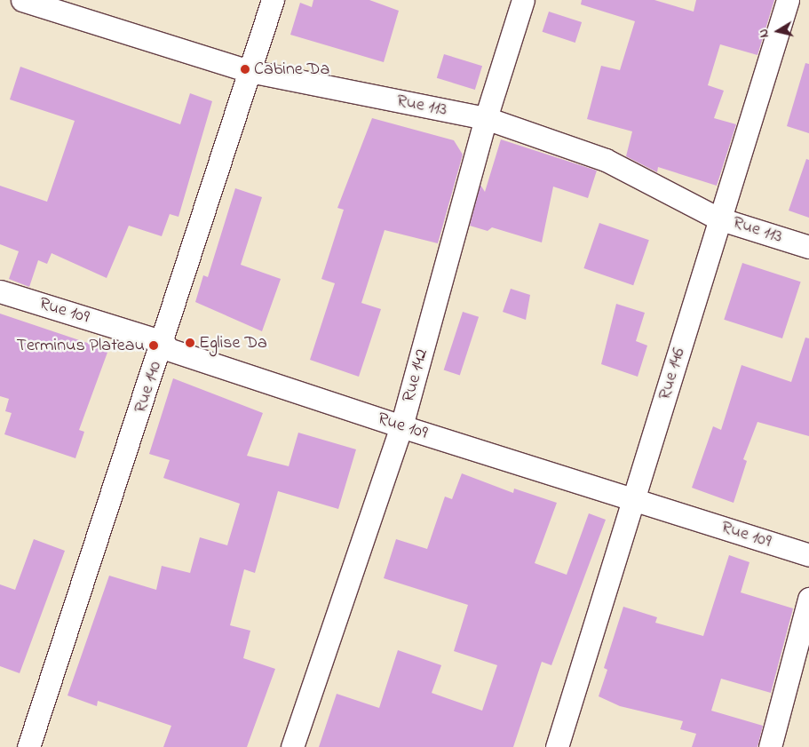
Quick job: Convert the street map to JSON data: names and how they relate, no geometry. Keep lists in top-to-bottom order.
{
  "streets": {
    "street": [
      "Rue 113",
      "Rue 109",
      "Rue 146",
      "Rue 142",
      "Rue 140"
    ]
  },
  "crossings": [
    ["Rue 113", "Rue 146"],
    ["Rue 113", "Rue 142"],
    ["Rue 113", "Rue 140"],
    ["Rue 109", "Rue 146"],
    ["Rue 109", "Rue 142"],
    ["Rue 109", "Rue 140"]
  ],
  "places": ["Cabine Da", "Eglise Da", "Terminus Plateau"],
  "north": "left"
}
